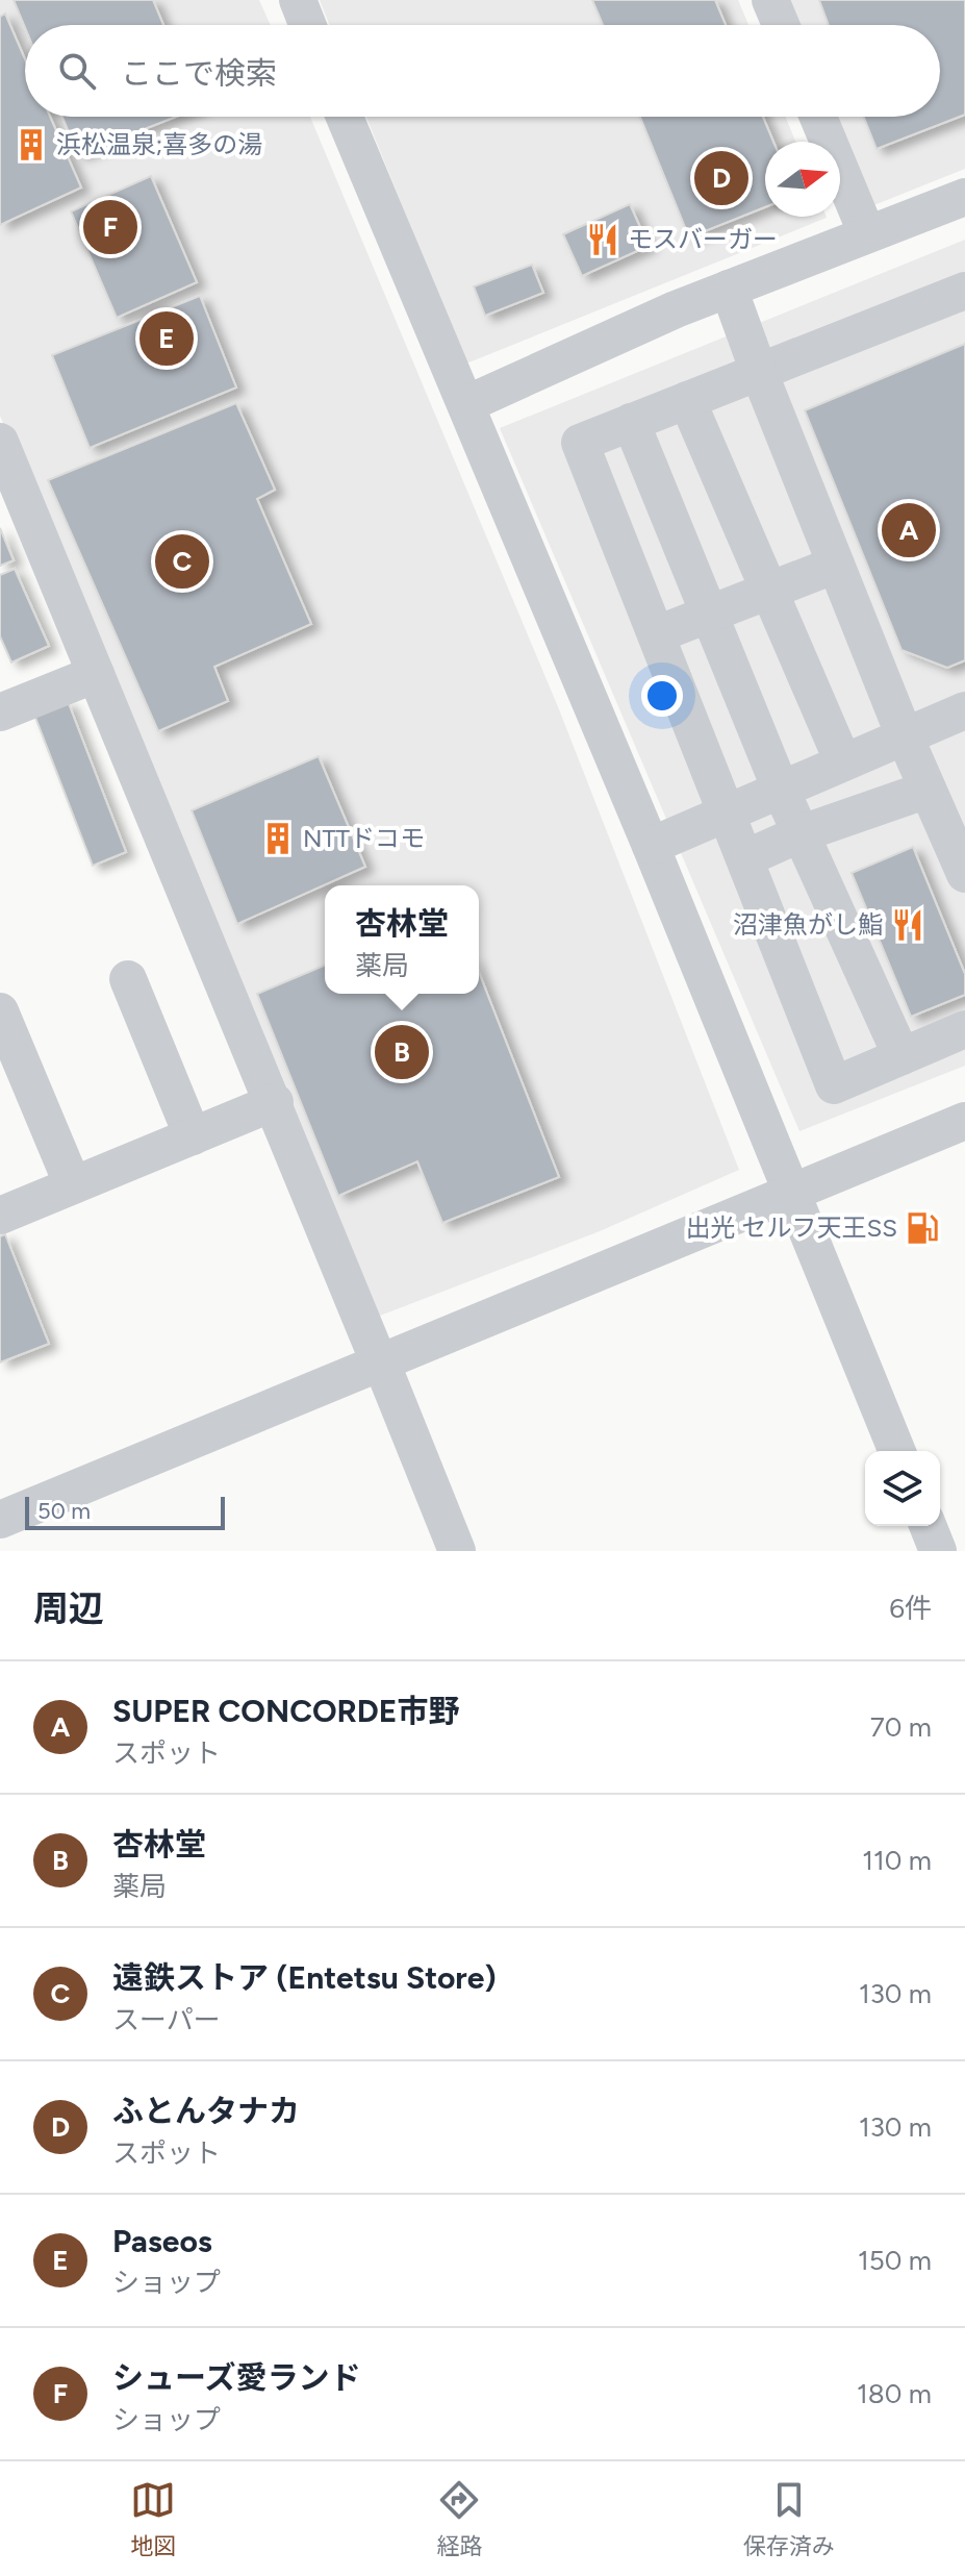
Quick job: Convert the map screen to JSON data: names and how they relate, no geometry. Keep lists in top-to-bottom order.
{
  "places": {
    "building": ["浜松温泉;喜多の湯", "NTTドコモ"],
    "restaurant": ["モスバーガー", "沼津魚がし鮨"],
    "fuel station": ["出光 セルフ天王SS"]
  },
  "scale_bar": "50 m",
  "north": "right",
  "page": {
    "search": "ここで検索",
    "pins": [
      "D",
      "F",
      "E",
      "A",
      "C",
      "B"
    ],
    "popup": ["杏林堂", "薬局"],
    "scale": "50 m",
    "heading": ["周辺", "6件"],
    "list": [
      {
        "mark": "A",
        "name": "SUPER CONCORDE市野",
        "note": "スポット",
        "value": "70 m"
      },
      {
        "mark": "B",
        "name": "杏林堂",
        "note": "薬局",
        "value": "110 m"
      },
      {
        "mark": "C",
        "name": "遠鉄ストア (Entetsu Store)",
        "note": "スーパー",
        "value": "130 m"
      },
      {
        "mark": "D",
        "name": "ふとんタナカ",
        "note": "スポット",
        "value": "130 m"
      },
      {
        "mark": "E",
        "name": "Paseos",
        "note": "ショップ",
        "value": "150 m"
      },
      {
        "mark": "F",
        "name": "シューズ愛ランド",
        "note": "ショップ",
        "value": "180 m"
      }
    ],
    "nav": ["地図", "経路", "保存済み"]
  }
}
